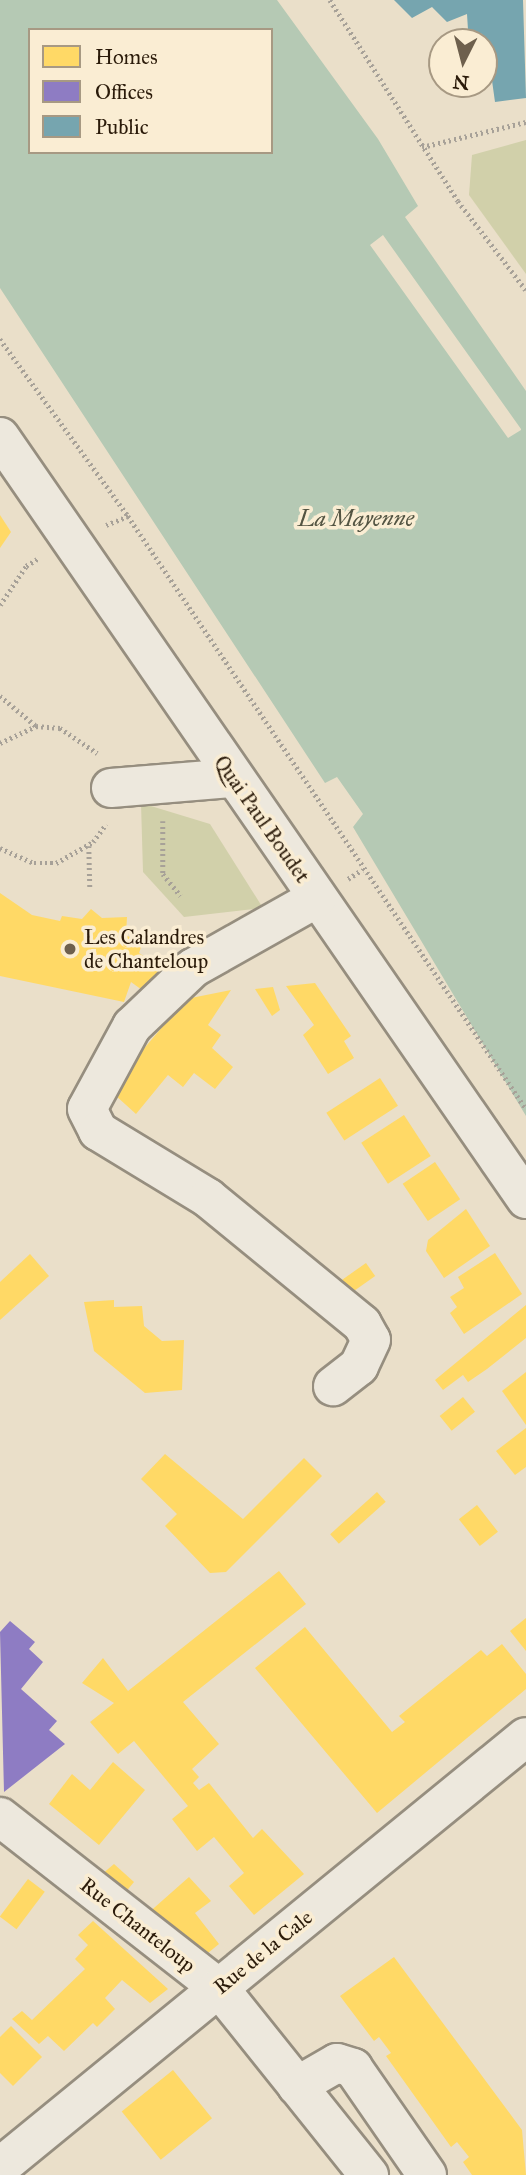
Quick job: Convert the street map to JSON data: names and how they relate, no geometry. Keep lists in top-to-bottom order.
{
  "streets": {
    "street": ["Quai Paul Boudet", "Rue Chanteloup", "Rue de la Cale"]
  },
  "crossings": [
    ["Rue Chanteloup", "Rue de la Cale"]
  ],
  "water": ["La Mayenne"],
  "places": ["Les Calandres de Chanteloup"],
  "legend": ["Homes", "Offices", "Public"],
  "north": "bottom"
}
